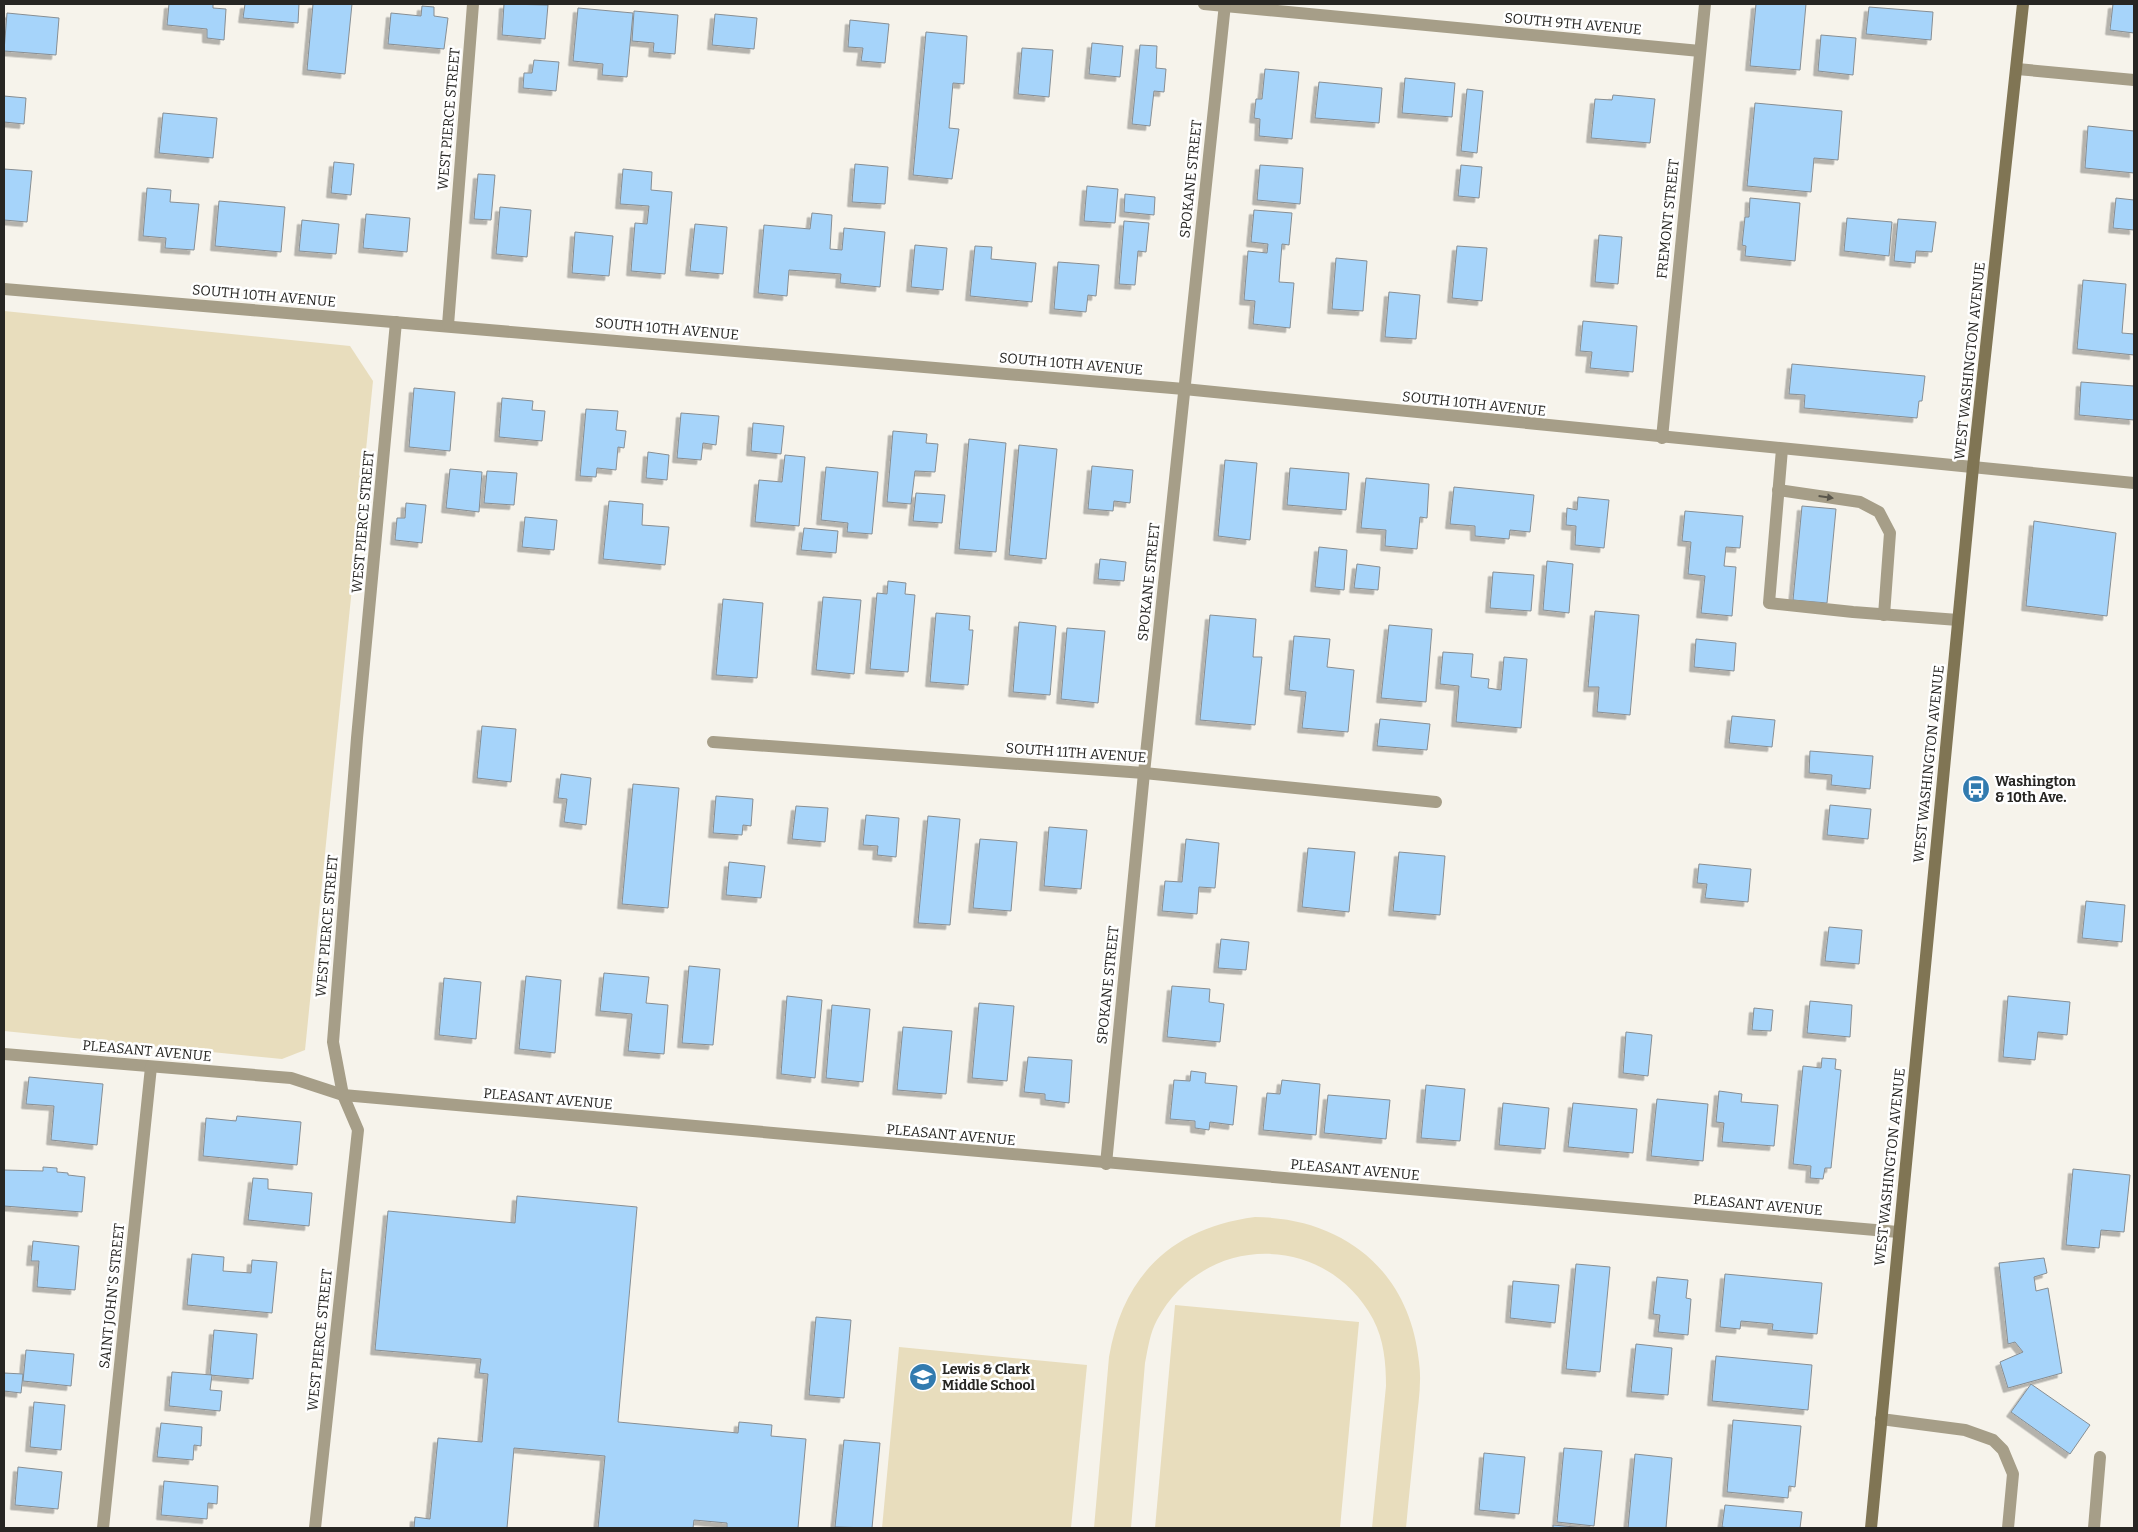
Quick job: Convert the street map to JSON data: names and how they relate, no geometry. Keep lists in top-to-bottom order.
{
  "streets": {
    "main road": ["WEST WASHINGTON AVENUE"],
    "street": [
      "SOUTH 9TH AVENUE",
      "WEST PIERCE STREET",
      "SPOKANE STREET",
      "FREMONT STREET",
      "SOUTH 10TH AVENUE",
      "SOUTH 11TH AVENUE",
      "PLEASANT AVENUE",
      "SAINT JOHN'S STREET"
    ]
  },
  "crossings": [
    ["SOUTH 9TH AVENUE", "SPOKANE STREET"],
    ["SOUTH 9TH AVENUE", "FREMONT STREET"],
    ["WEST PIERCE STREET", "SOUTH 10TH AVENUE"],
    ["WEST PIERCE STREET", "PLEASANT AVENUE"],
    ["SPOKANE STREET", "SOUTH 10TH AVENUE"],
    ["SPOKANE STREET", "SOUTH 11TH AVENUE"],
    ["SPOKANE STREET", "PLEASANT AVENUE"],
    ["FREMONT STREET", "SOUTH 10TH AVENUE"],
    ["SOUTH 10TH AVENUE", "WEST WASHINGTON AVENUE"],
    ["WEST WASHINGTON AVENUE", "PLEASANT AVENUE"],
    ["PLEASANT AVENUE", "SAINT JOHN'S STREET"]
  ],
  "places": {
    "bus stop": ["Washington & 10th Ave."],
    "school or university": ["Lewis & Clark Middle School"]
  }
}
